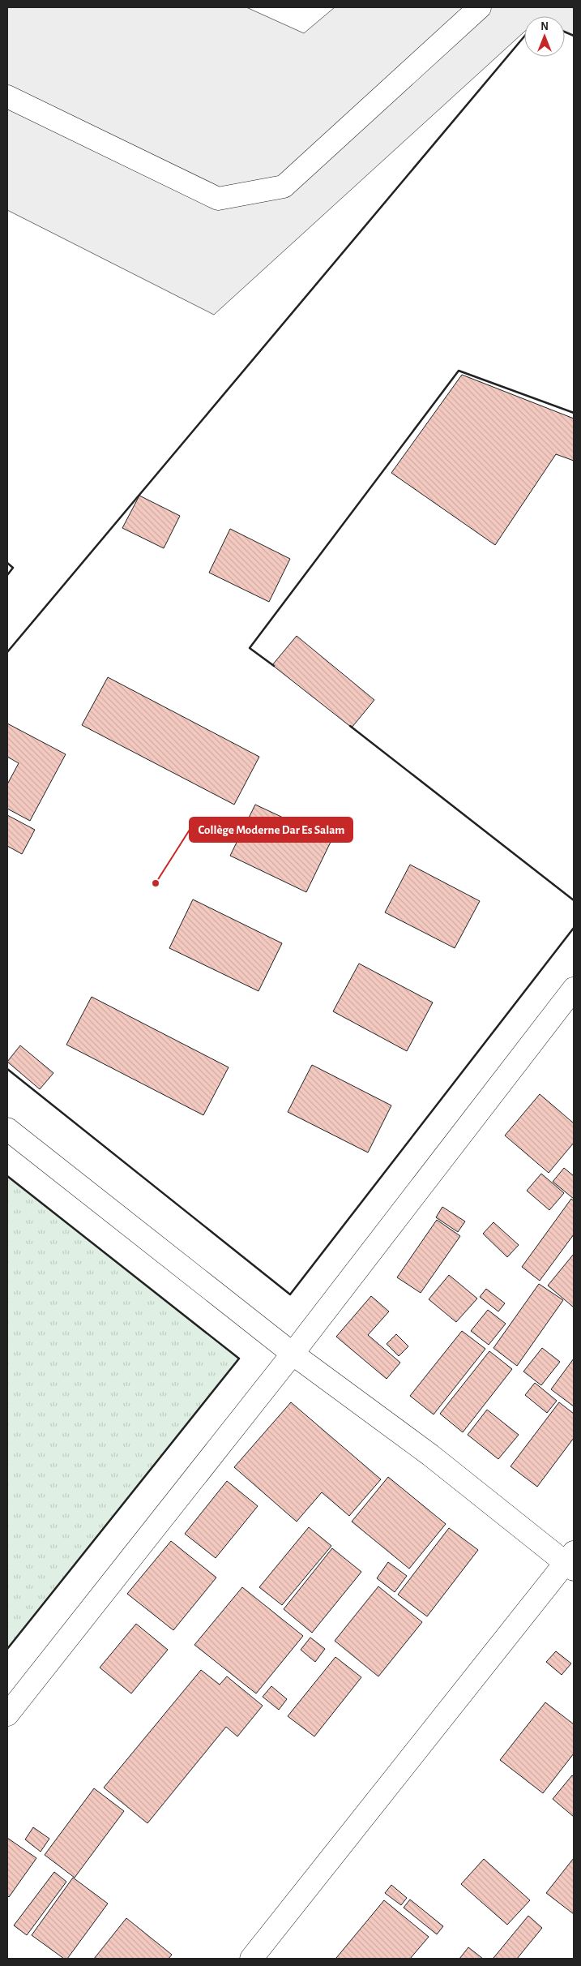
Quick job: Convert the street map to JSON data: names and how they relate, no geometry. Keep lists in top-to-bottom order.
{
  "places": ["Collège Moderne Dar Es Salam"],
  "north": "top"
}
